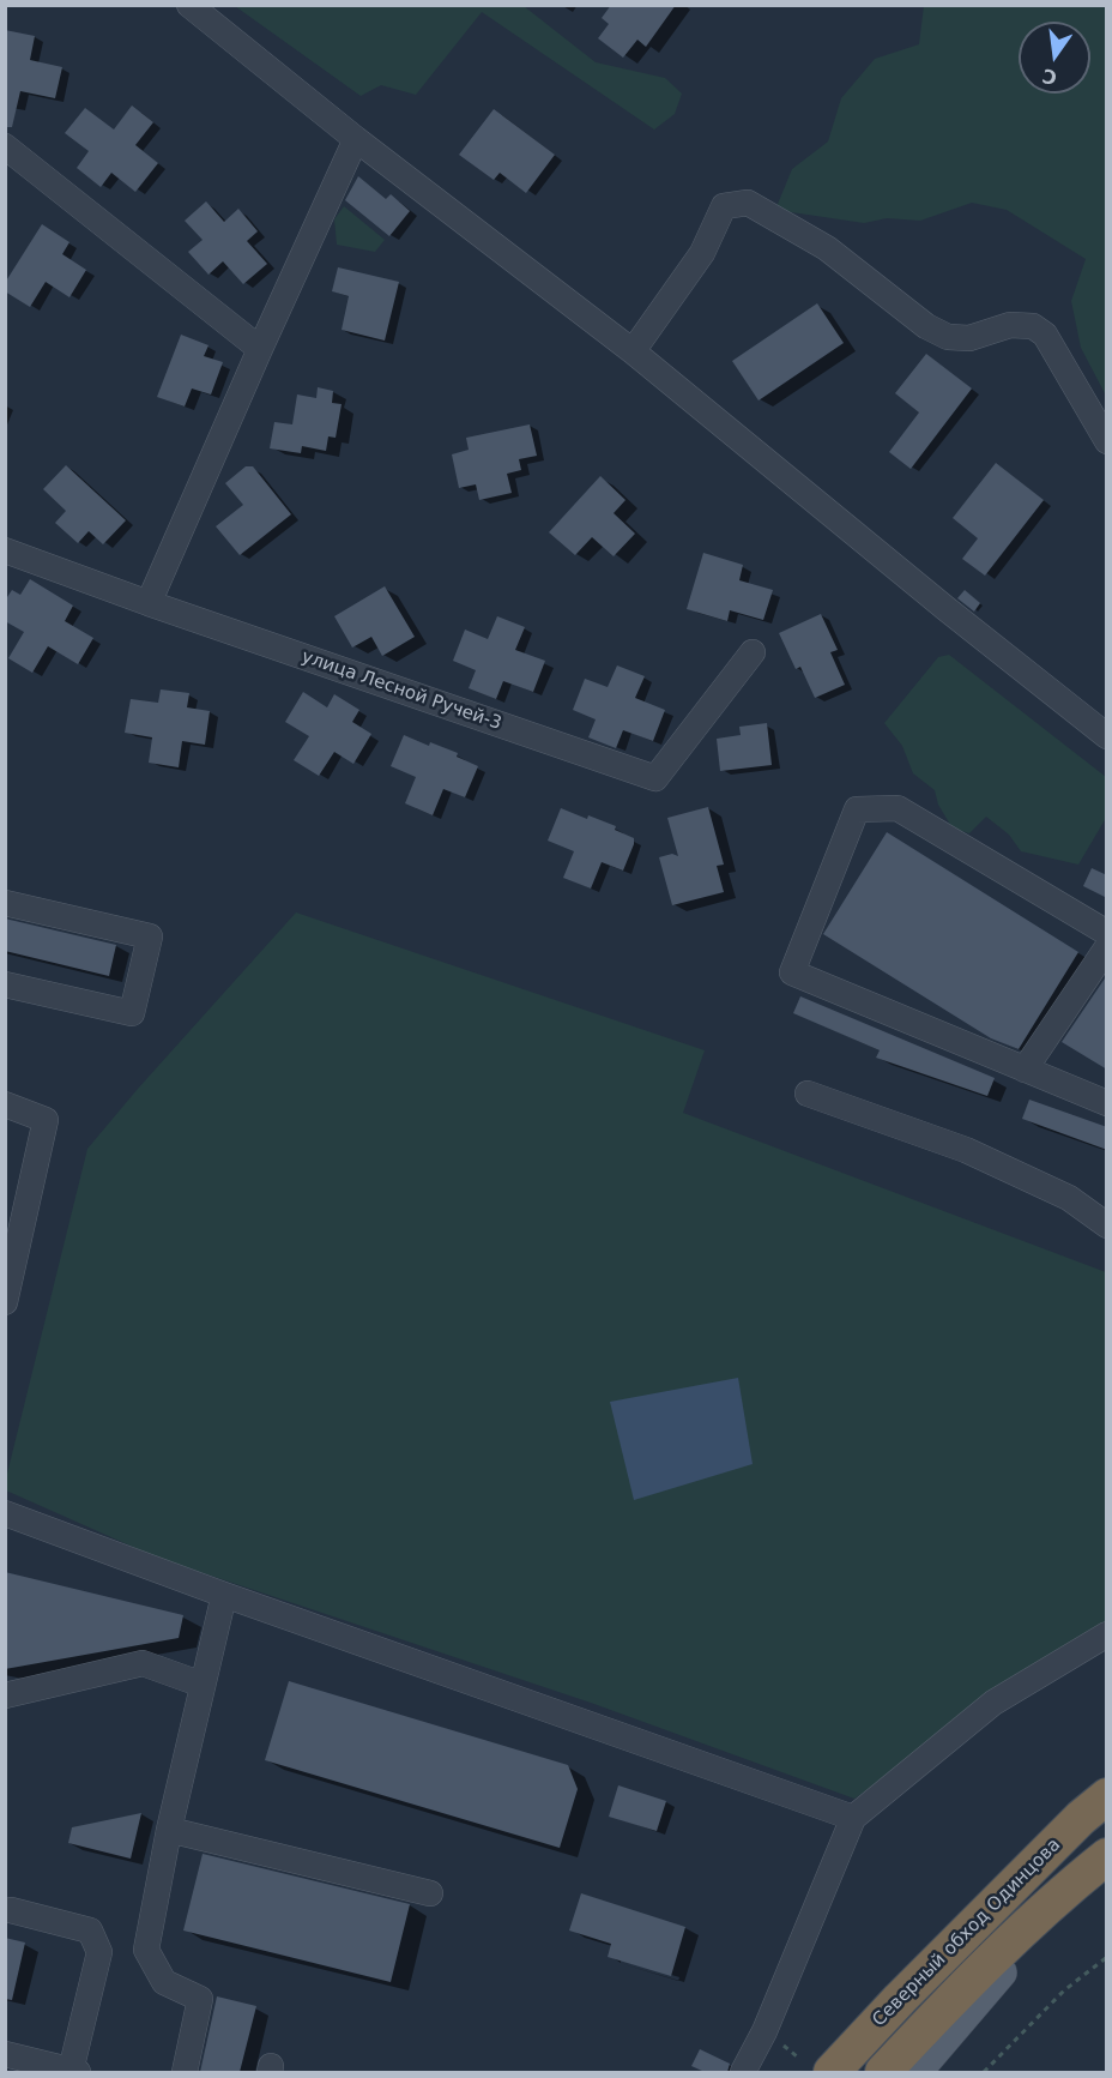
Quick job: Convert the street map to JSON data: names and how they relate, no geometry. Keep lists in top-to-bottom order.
{
  "streets": {
    "highway": ["Северный обход Одинцова"],
    "street": ["улица Лесной Ручей-3"]
  },
  "north": "bottom"
}
